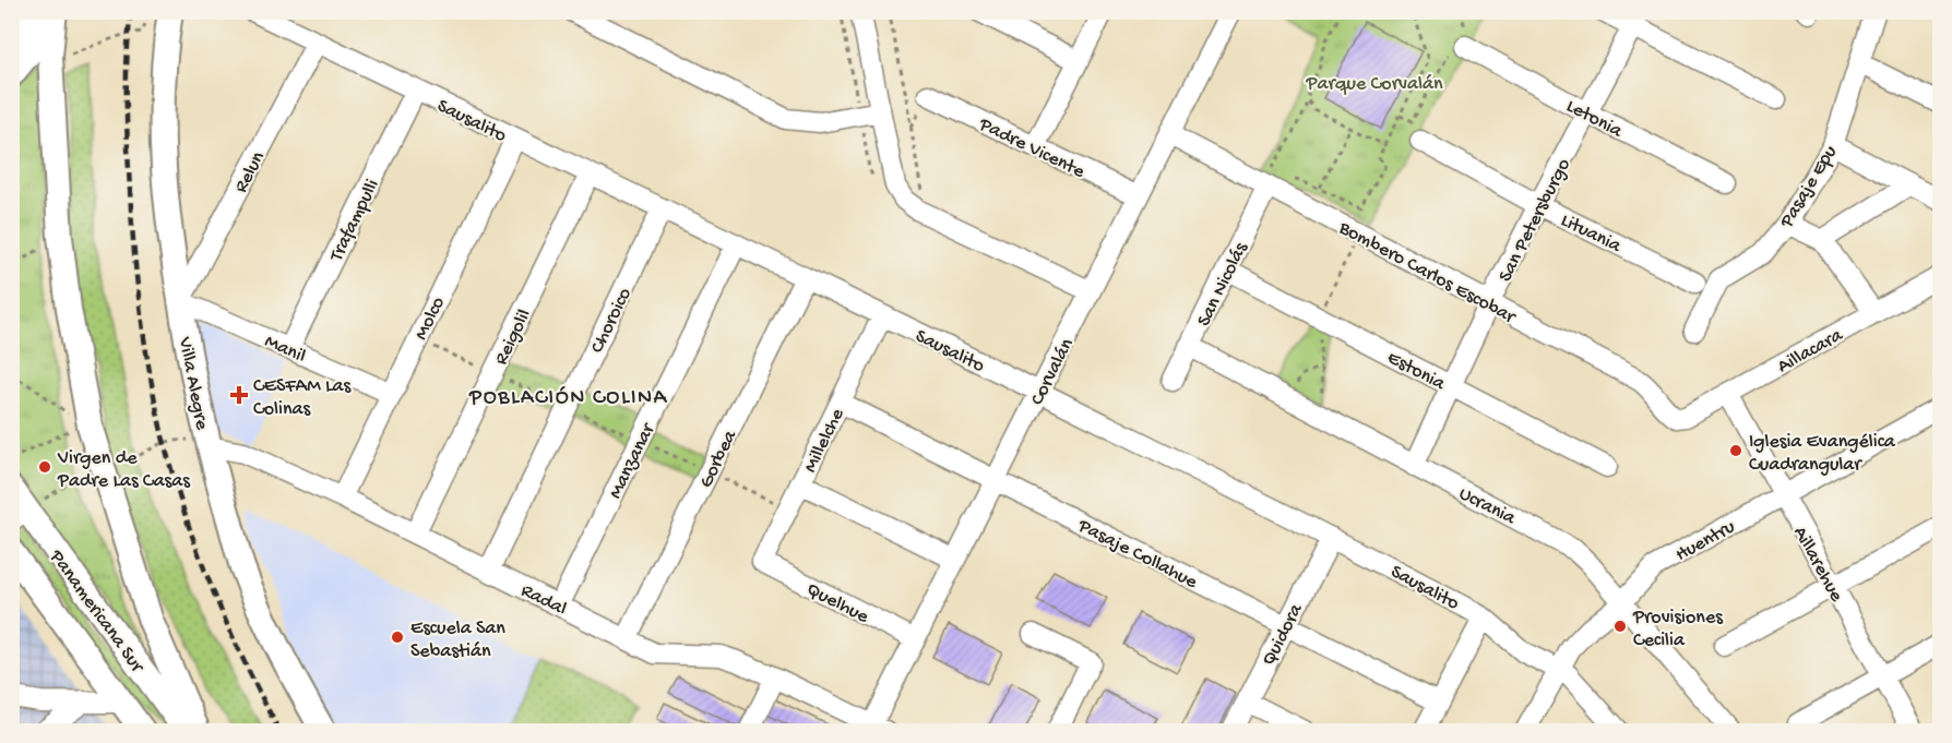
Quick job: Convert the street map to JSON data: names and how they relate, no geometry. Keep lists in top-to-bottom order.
{
  "streets": {
    "main road": ["Villa Alegre", "Panamericana Sur"],
    "street": [
      "Letonia",
      "Sausalito",
      "Padre Vicente",
      "Relun",
      "Pasaje Epu",
      "Trafampulli",
      "San Petersburgo",
      "Lituania",
      "Bombero Carlos Escobar",
      "San Nicolás",
      "Molco",
      "Choroico",
      "Reigolil",
      "Manil",
      "Aillacara",
      "Estonia",
      "Corvalán",
      "Millelche",
      "Gorbea",
      "Manzanar",
      "Ucrania",
      "Huentru",
      "Pasaje Collahue",
      "Aillarehue",
      "Radal",
      "Quelhue",
      "Quidora"
    ]
  },
  "crossings": [
    ["Letonia", "San Petersburgo"],
    ["Sausalito", "Relun"],
    ["Sausalito", "Trafampulli"],
    ["Sausalito", "Molco"],
    ["Sausalito", "Choroico"],
    ["Sausalito", "Reigolil"],
    ["Sausalito", "Corvalán"],
    ["Sausalito", "Millelche"],
    ["Sausalito", "Gorbea"],
    ["Sausalito", "Manzanar"],
    ["Sausalito", "Huentru"],
    ["Sausalito", "Quidora"],
    ["Padre Vicente", "Corvalán"],
    ["Relun", "Manil"],
    ["Relun", "Villa Alegre"],
    ["Trafampulli", "Manil"],
    ["San Petersburgo", "Lituania"],
    ["San Petersburgo", "Bombero Carlos Escobar"],
    ["San Petersburgo", "Estonia"],
    ["San Petersburgo", "Ucrania"],
    ["Bombero Carlos Escobar", "San Nicolás"],
    ["Bombero Carlos Escobar", "Aillacara"],
    ["Bombero Carlos Escobar", "Corvalán"],
    ["San Nicolás", "Estonia"],
    ["San Nicolás", "Ucrania"],
    ["Molco", "Manil"],
    ["Molco", "Radal"],
    ["Choroico", "Radal"],
    ["Reigolil", "Radal"],
    ["Manil", "Villa Alegre"],
    ["Aillacara", "Aillarehue"],
    ["Corvalán", "Pasaje Collahue"],
    ["Corvalán", "Radal"],
    ["Corvalán", "Quelhue"],
    ["Villa Alegre", "Radal"],
    ["Millelche", "Pasaje Collahue"],
    ["Millelche", "Quelhue"],
    ["Gorbea", "Radal"],
    ["Manzanar", "Radal"],
    ["Ucrania", "Huentru"],
    ["Huentru", "Aillarehue"],
    ["Pasaje Collahue", "Quidora"]
  ],
  "districts": ["POBLACIÓN COLINA"],
  "parks": ["Parque Corvalán"],
  "places": {
    "health": ["CESFAM Las Colinas"],
    "other": [
      "Iglesia Evangélica Cuadrangular",
      "Virgen de Padre Las Casas",
      "Provisiones Cecilia",
      "Escuela San Sebastián"
    ]
  }
}
